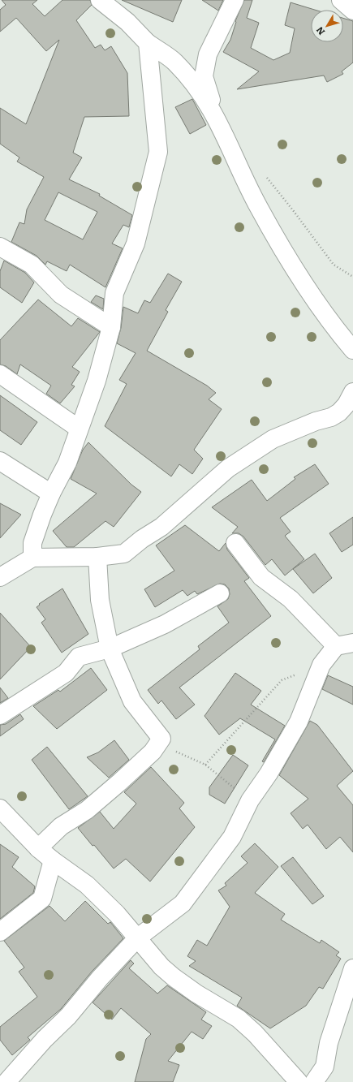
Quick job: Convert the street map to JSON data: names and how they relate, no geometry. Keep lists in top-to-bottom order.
{
  "north": "bottom left"
}
